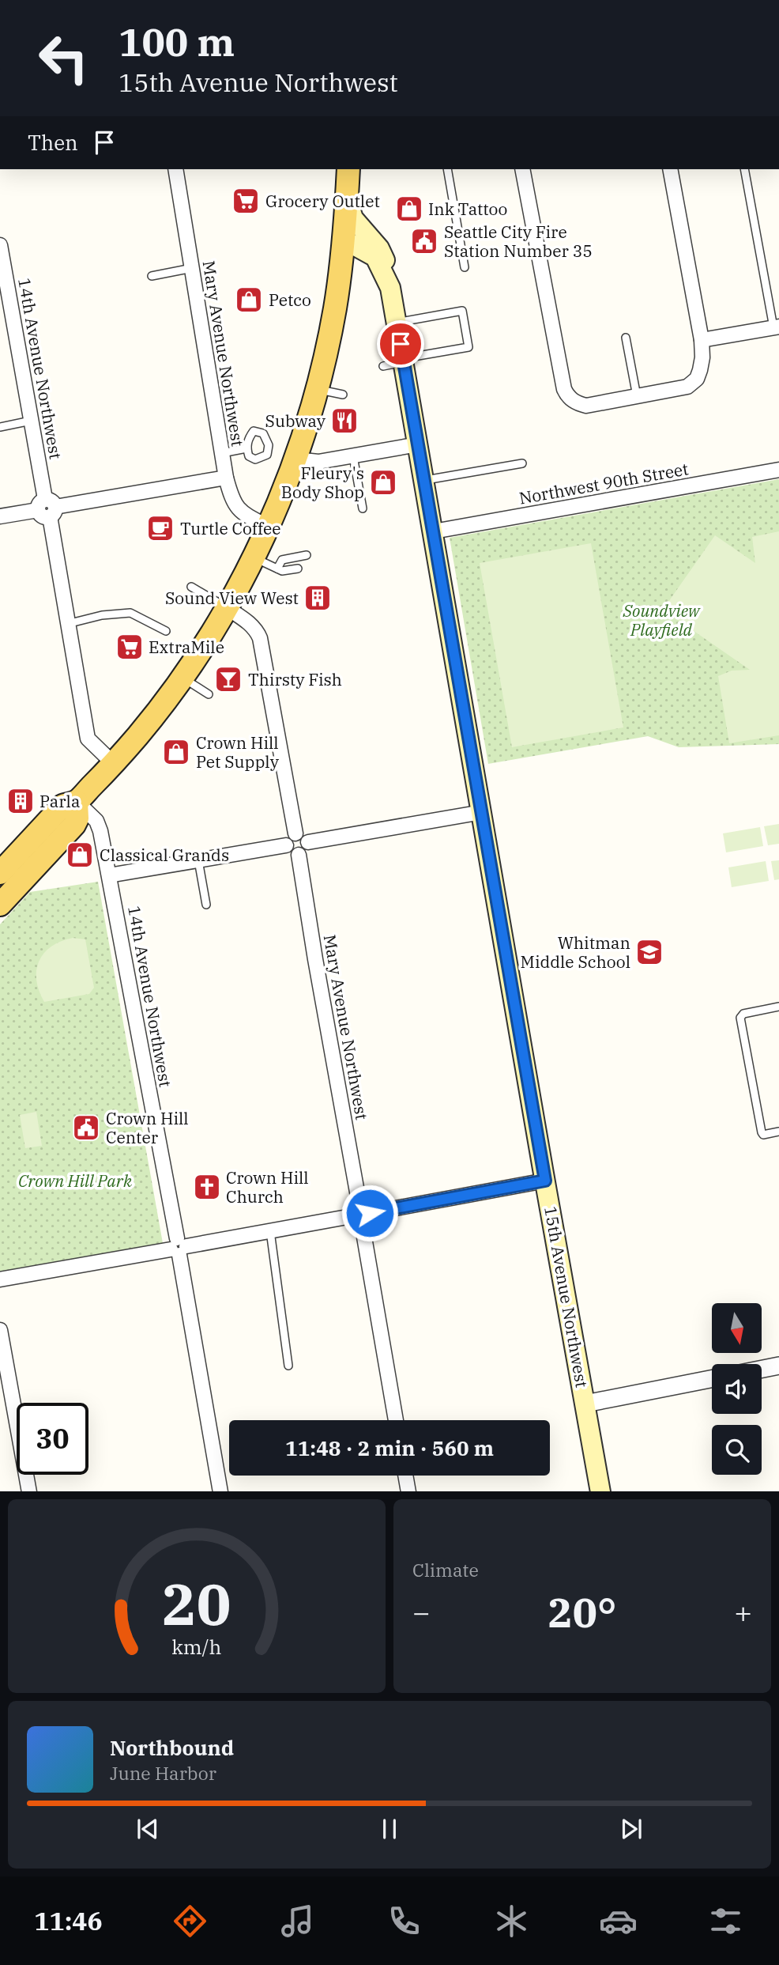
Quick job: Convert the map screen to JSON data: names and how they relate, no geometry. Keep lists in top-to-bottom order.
{
  "streets": {
    "main road": ["15th Avenue Northwest"],
    "street": ["Mary Avenue Northwest", "14th Avenue Northwest", "Northwest 90th Street"]
  },
  "crossings": [
    ["Northwest 90th Street", "15th Avenue Northwest"]
  ],
  "parks": ["Soundview Playfield", "Crown Hill Park"],
  "places": {
    "supermarket": ["Grocery Outlet", "ExtraMile"],
    "shop": [
      "Ink Tattoo",
      "Petco",
      "Fleury's Body Shop",
      "Crown Hill Pet Supply",
      "Classical Grands"
    ],
    "public building": ["Seattle City Fire Station Number 35", "Crown Hill Center"],
    "restaurant": ["Subway"],
    "cafe": ["Turtle Coffee"],
    "building": ["Sound View West", "Parla"],
    "bar": ["Thirsty Fish"],
    "school or university": ["Whitman Middle School"],
    "church": ["Crown Hill Church"]
  },
  "north": "bottom",
  "page": {
    "turn": ["100 m", "15th Avenue Northwest"],
    "then": "Then",
    "limit": "30",
    "trip": "11:48 · 2 min · 560 m",
    "tile": "Climate",
    "heat": ["−", "20°", "+"],
    "song": ["Northbound", "June Harbor"],
    "tabs": "11:46",
    "gauge": ["20", "km/h"]
  }
}
